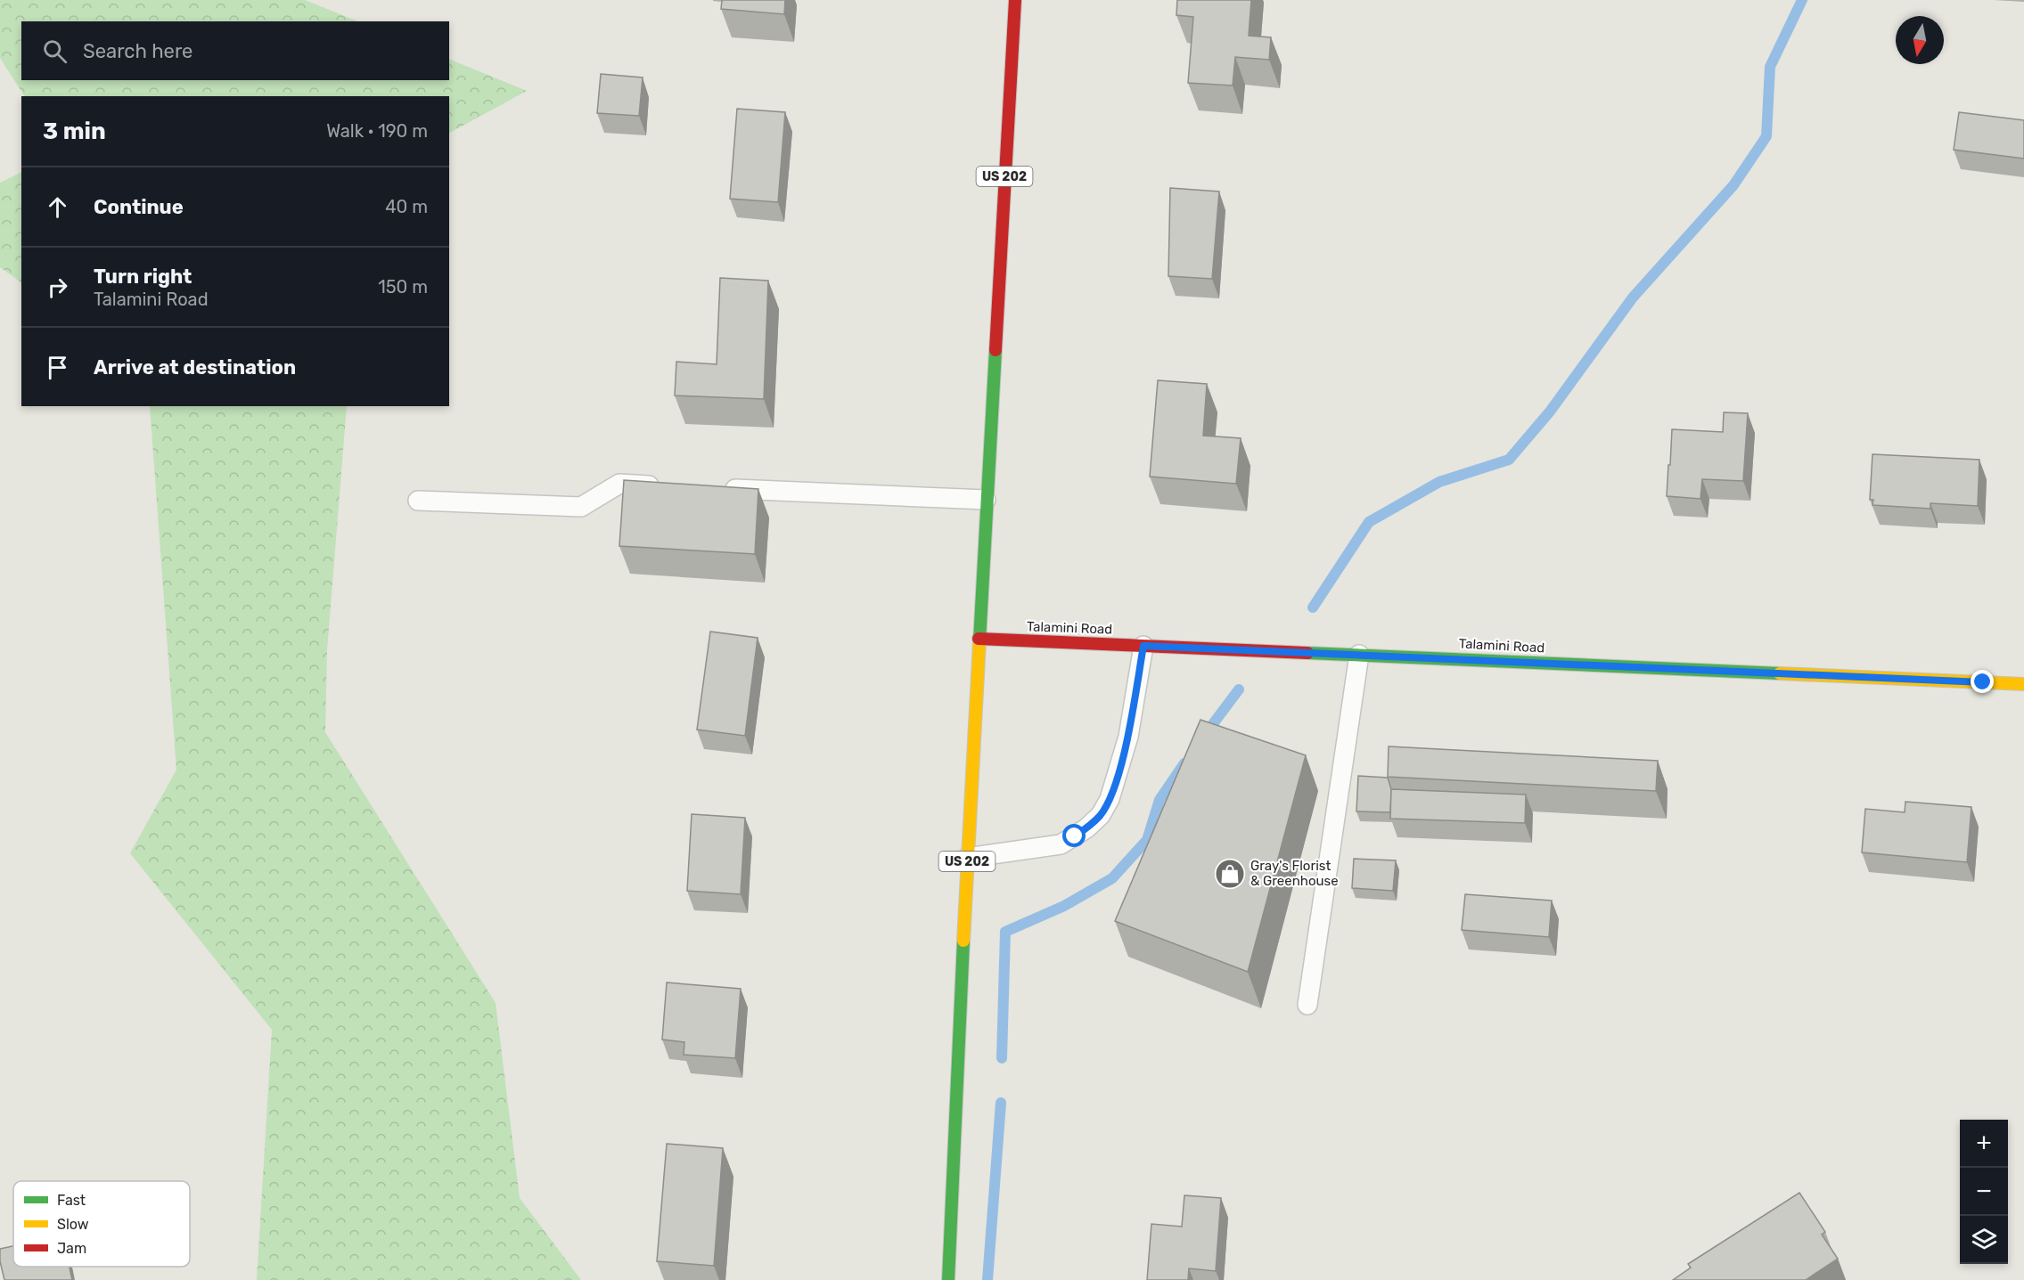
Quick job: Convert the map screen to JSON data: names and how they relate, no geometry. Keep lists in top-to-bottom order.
{
  "streets": {
    "main road": ["US 202", "Talamini Road"]
  },
  "crossings": [
    ["US 202", "Talamini Road"]
  ],
  "places": {
    "shop": ["Gray's Florist & Greenhouse"]
  },
  "legend": ["Fast", "Slow", "Jam"],
  "north": "bottom",
  "page": {
    "search": "Search here",
    "heading": ["3 min", "Walk · 190 m"],
    "list": [
      ["Continue", "40 m"],
      ["Turn right", "Talamini Road", "150 m"],
      "Arrive at destination"
    ],
    "map_buttons": ["+", "−"]
  }
}
